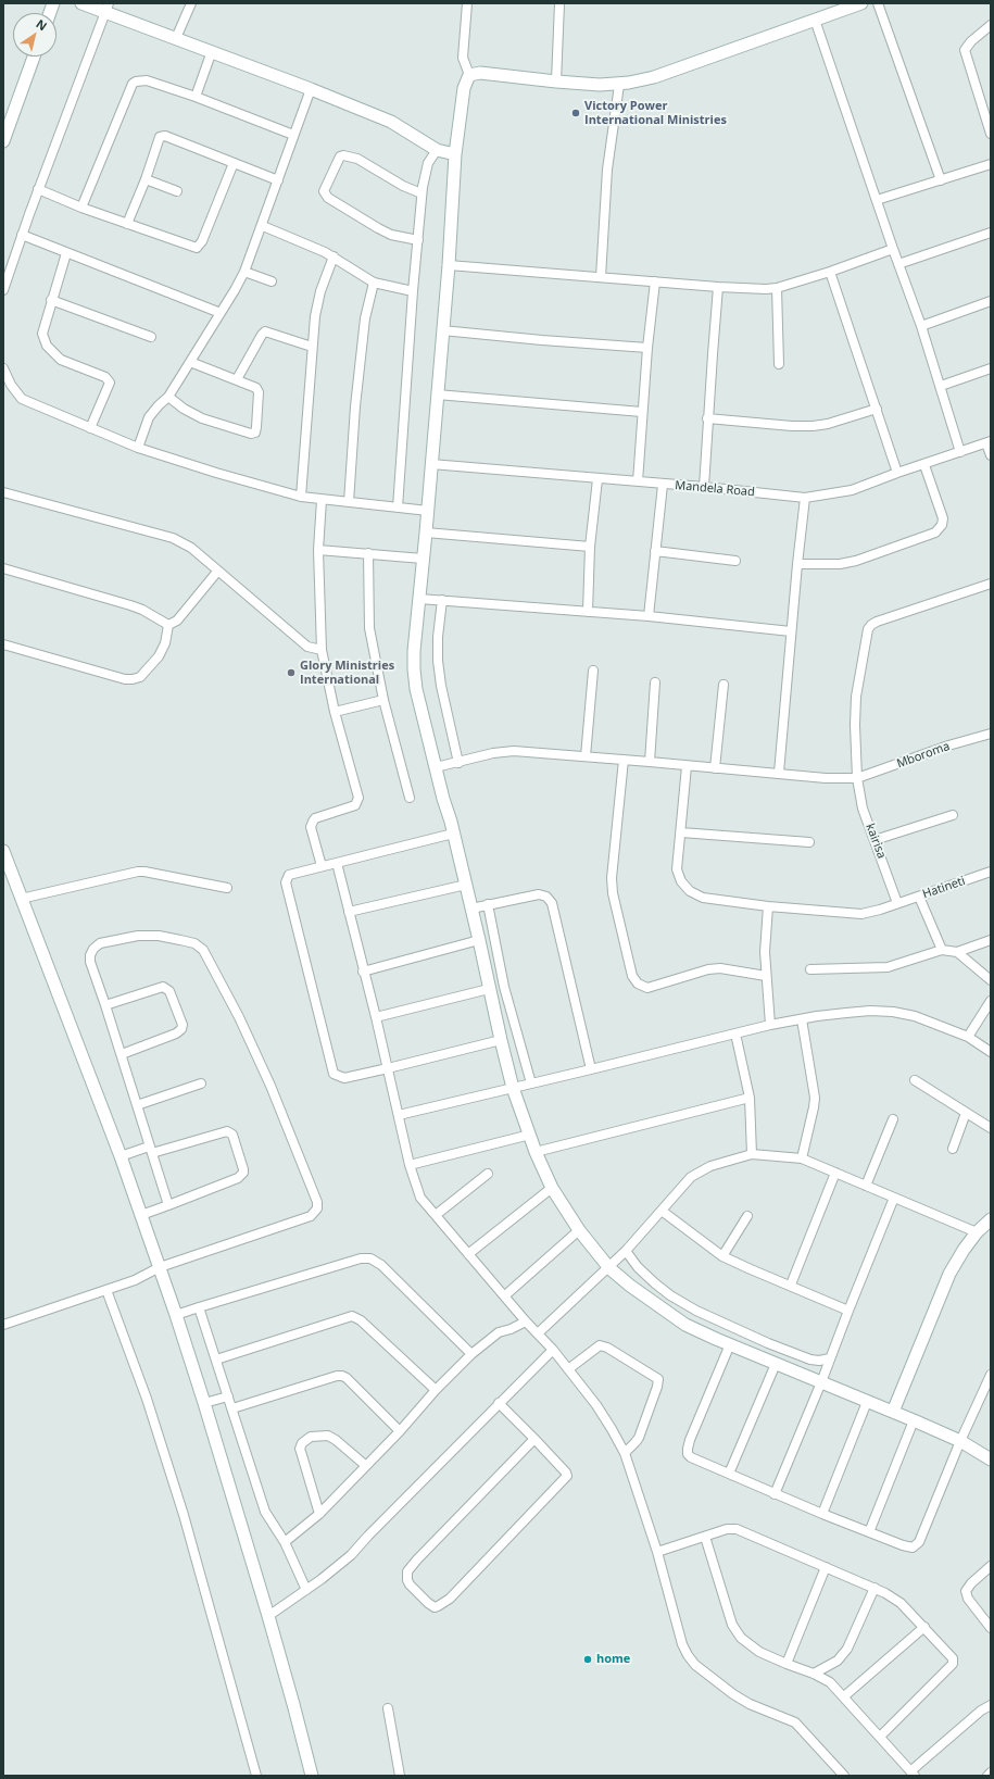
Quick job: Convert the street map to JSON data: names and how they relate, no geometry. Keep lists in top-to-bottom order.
{
  "streets": {
    "street": [
      "Mandela Road",
      "Mboroma",
      "kairisa",
      "Hatineti"
    ]
  },
  "crossings": [
    ["Mboroma", "kairisa"],
    ["Mboroma", "Hatineti"],
    ["kairisa", "Hatineti"]
  ],
  "places": ["Victory Power International Ministries", "Glory Ministries International", "home"],
  "north": "top right"
}
